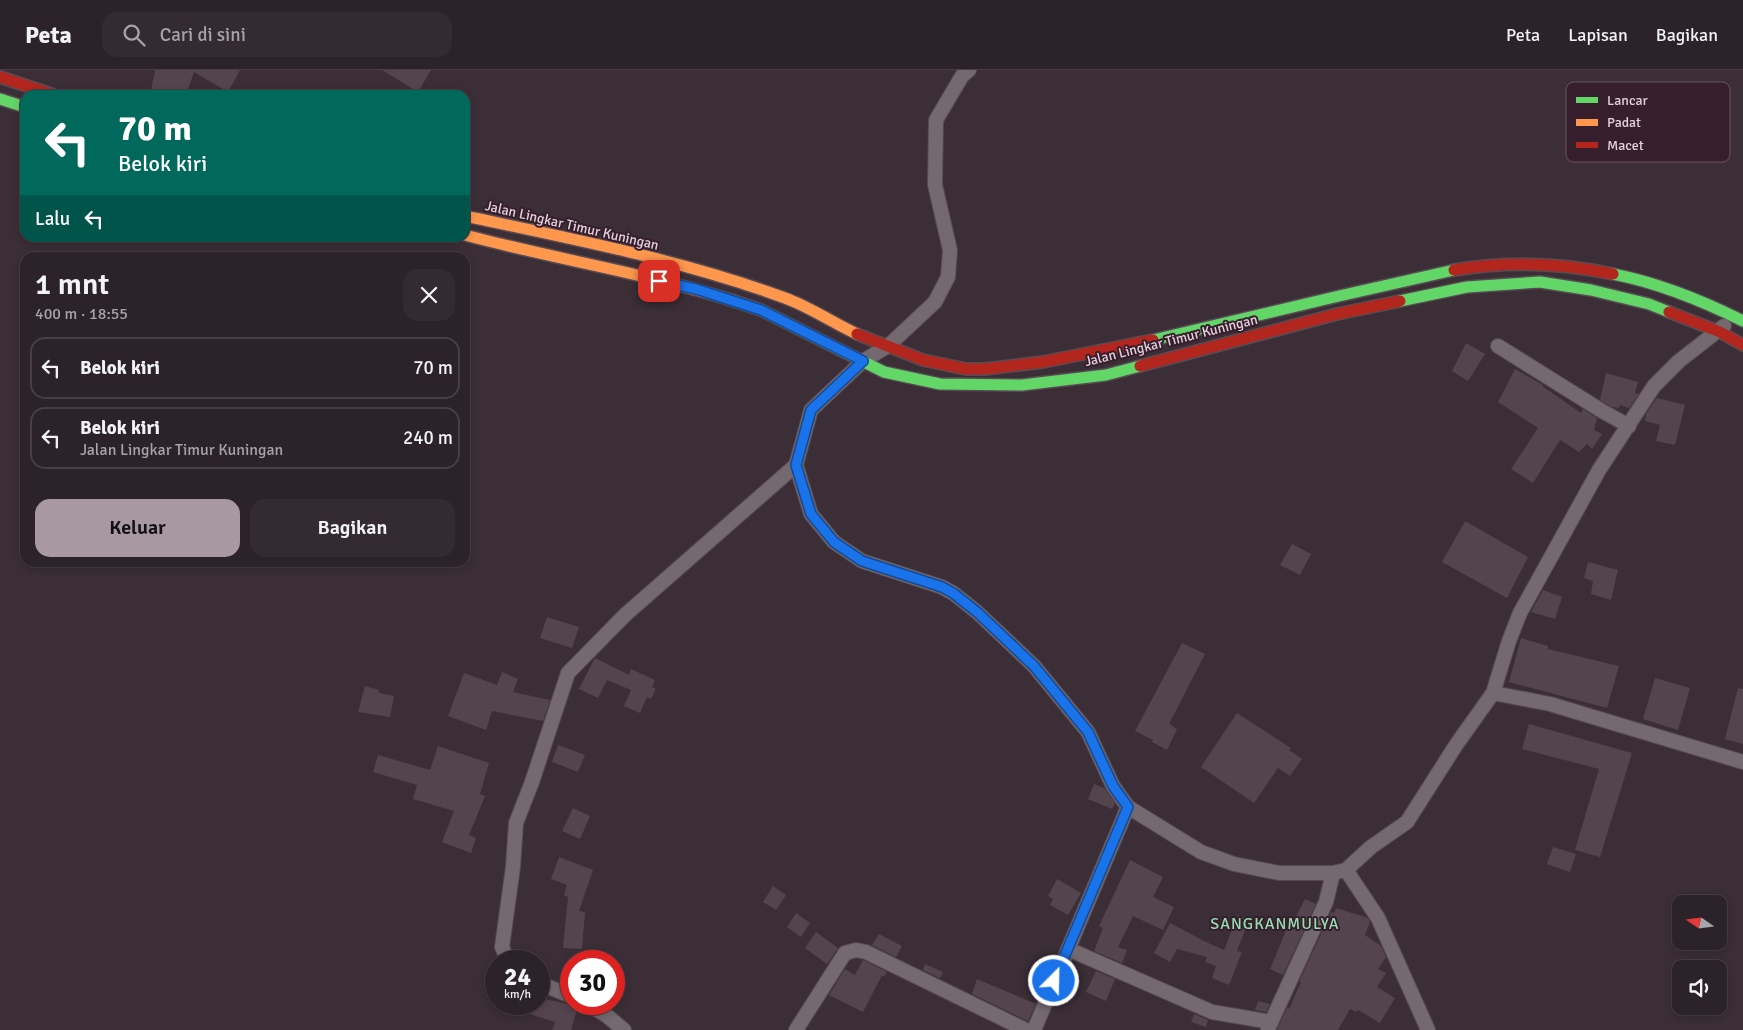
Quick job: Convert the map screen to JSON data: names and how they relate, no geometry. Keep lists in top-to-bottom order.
{
  "streets": {
    "main road": ["Jalan Lingkar Timur Kuningan"]
  },
  "districts": ["SANGKANMULYA"],
  "legend": ["Lancar", "Padat", "Macet"],
  "north": "left",
  "page": {
    "header": "Peta",
    "search": "Cari di sini",
    "nav": ["Peta", "Lapisan", "Bagikan"],
    "turn": ["70 m", "Belok kiri"],
    "then": "Lalu",
    "heading": ["1 mnt", "400 m · 18:55"],
    "list": [
      {
        "name": "Belok kiri",
        "value": "70 m"
      },
      {
        "name": "Belok kiri",
        "note": "Jalan Lingkar Timur Kuningan",
        "value": "240 m"
      }
    ],
    "buttons": ["Keluar", "Bagikan"],
    "speed": "24 km/h",
    "limit": "30"
  }
}
